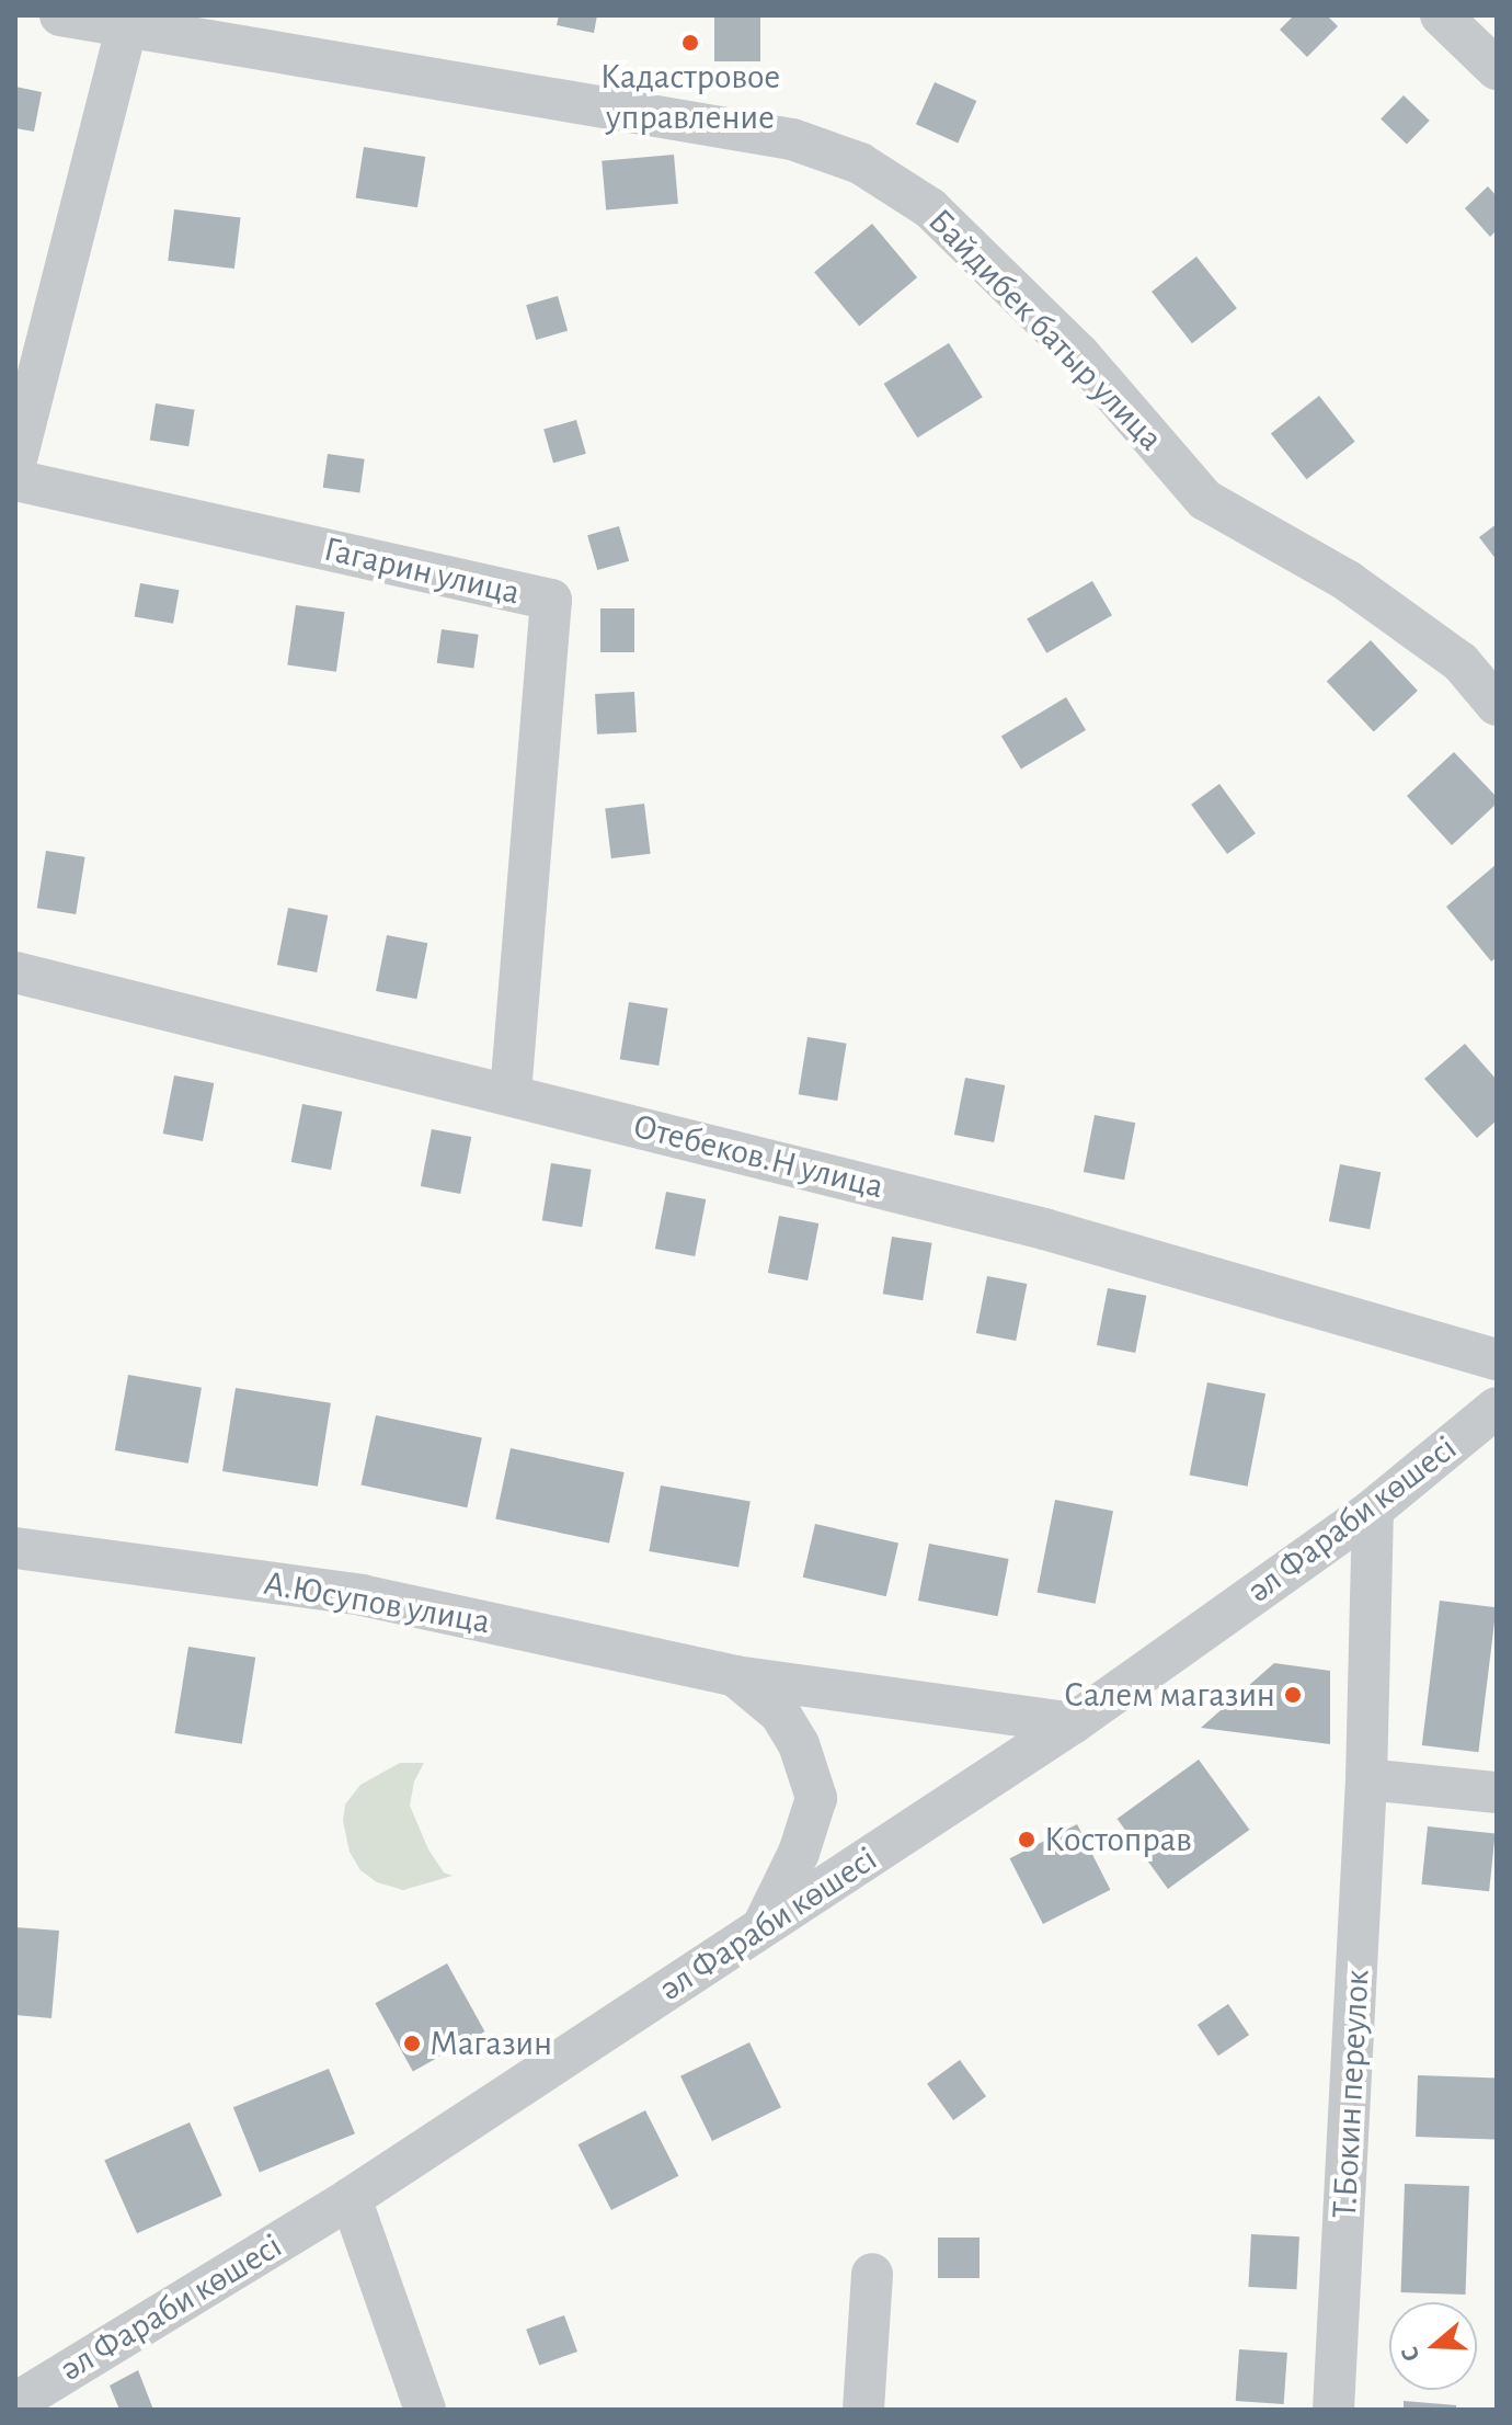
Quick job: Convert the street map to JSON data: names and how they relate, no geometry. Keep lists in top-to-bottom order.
{
  "streets": {
    "street": [
      "Байдибек батыр улица",
      "Гагарин улица",
      "Отебеков.Н улица",
      "әл Фараби көшесі",
      "А.Юсупов улица",
      "Т.Бокин переулок"
    ]
  },
  "crossings": [
    ["Гагарин улица", "Отебеков.Н улица"],
    ["әл Фараби көшесі", "А.Юсупов улица"],
    ["әл Фараби көшесі", "Т.Бокин переулок"]
  ],
  "places": [
    "Кадастровое управление",
    "Салем магазин",
    "Костоправ",
    "Магазин"
  ],
  "north": "left"
}
